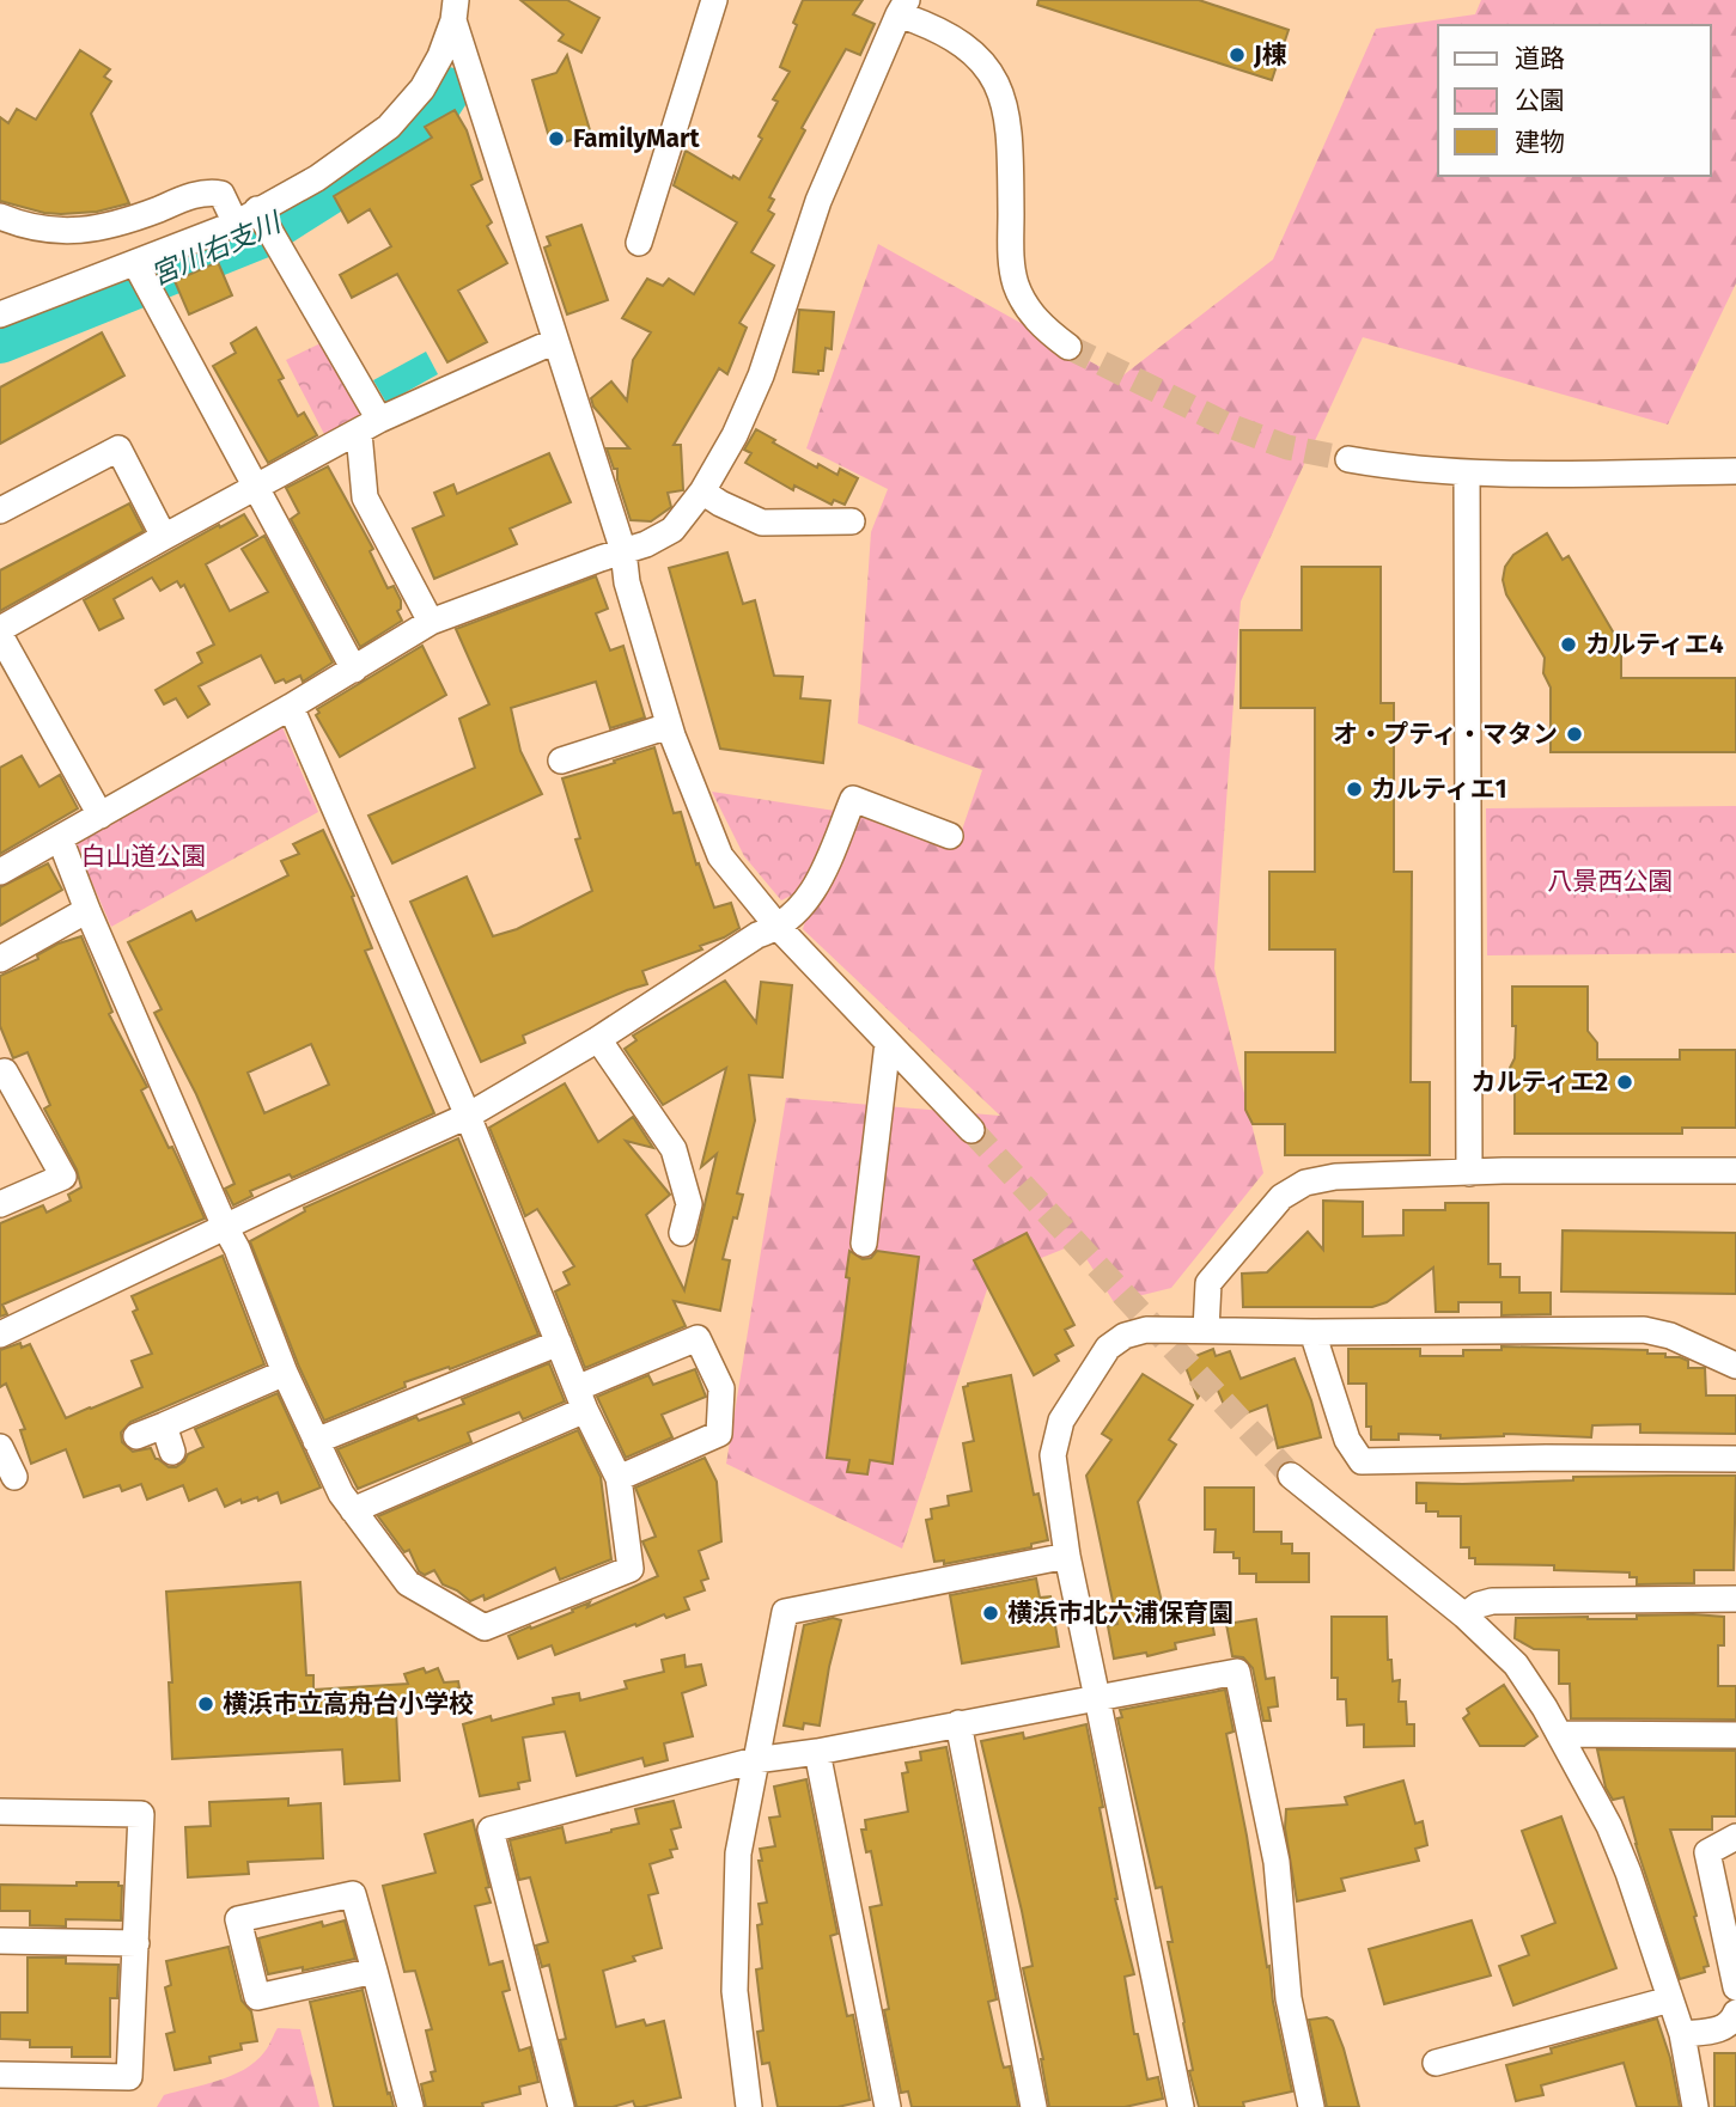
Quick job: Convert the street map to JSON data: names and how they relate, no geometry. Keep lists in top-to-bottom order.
{
  "water": ["宮川右支川"],
  "parks": ["白山道公園", "八景西公園"],
  "places": [
    "J棟",
    "FamilyMart",
    "カルティエ4",
    "オ・プティ・マタン",
    "カルティエ1",
    "カルティエ2",
    "横浜市北六浦保育園",
    "横浜市立高舟台小学校"
  ],
  "legend": ["道路", "公園", "建物"]
}
